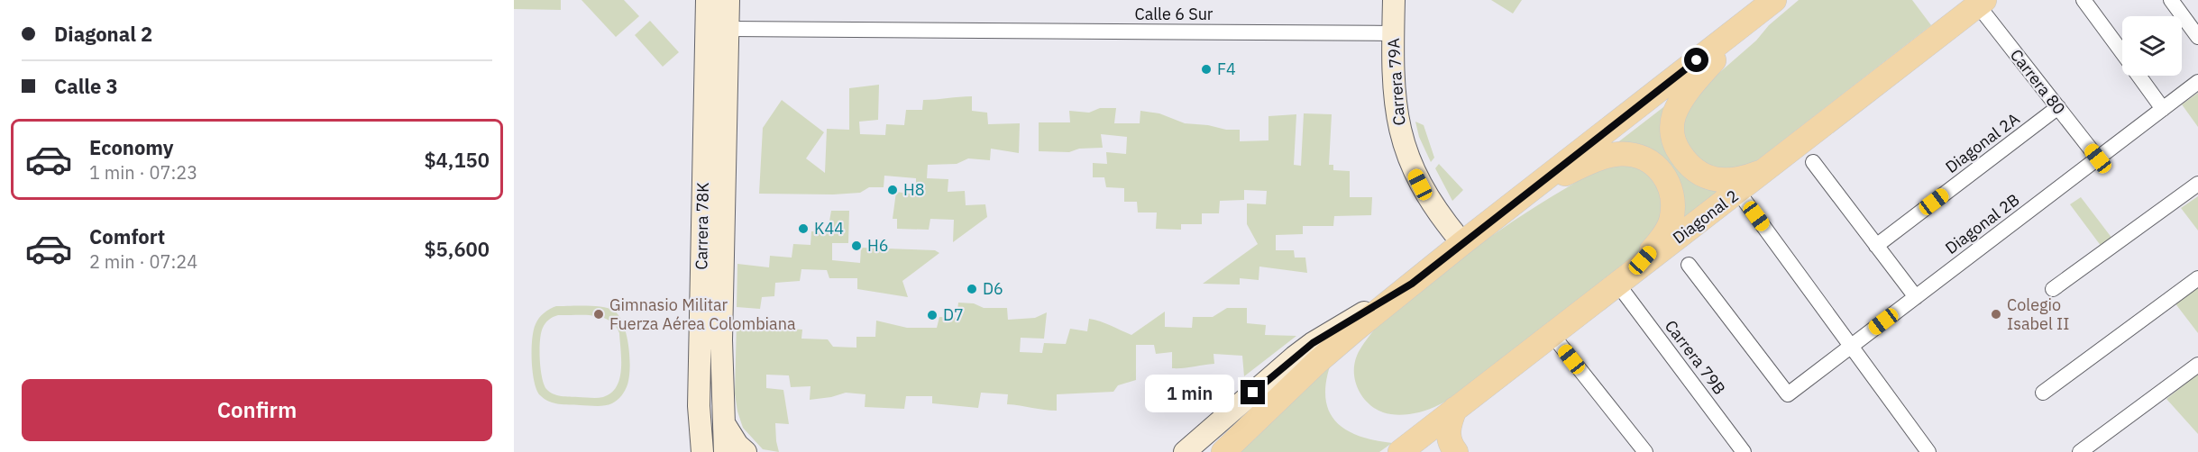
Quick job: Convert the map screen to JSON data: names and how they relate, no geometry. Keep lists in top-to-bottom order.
{
  "streets": {
    "main road": ["Carrera 79A", "Diagonal 2", "Carrera 78K"],
    "street": [
      "Calle 6 Sur",
      "Carrera 80",
      "Diagonal 2A",
      "Diagonal 2B",
      "Carrera 79B"
    ]
  },
  "crossings": [
    ["Calle 6 Sur", "Carrera 79A"],
    ["Calle 6 Sur", "Carrera 78K"],
    ["Carrera 80", "Diagonal 2A"],
    ["Carrera 80", "Diagonal 2"],
    ["Carrera 80", "Diagonal 2B"],
    ["Diagonal 2", "Carrera 79B"]
  ],
  "places": [
    "F4",
    "H8",
    "K44",
    "H6",
    "D6",
    "Gimnasio Militar Fuerza Aérea Colombiana",
    "Colegio Isabel II",
    "D7"
  ],
  "page": {
    "banner": ["Diagonal 2", "Calle 3"],
    "list": [
      {
        "name": "Economy",
        "note": "1 min · 07:23",
        "value": "$4,150"
      },
      {
        "name": "Comfort",
        "note": "2 min · 07:24",
        "value": "$5,600"
      }
    ],
    "buttons": "Confirm",
    "bubble": "1 min"
  }
}
